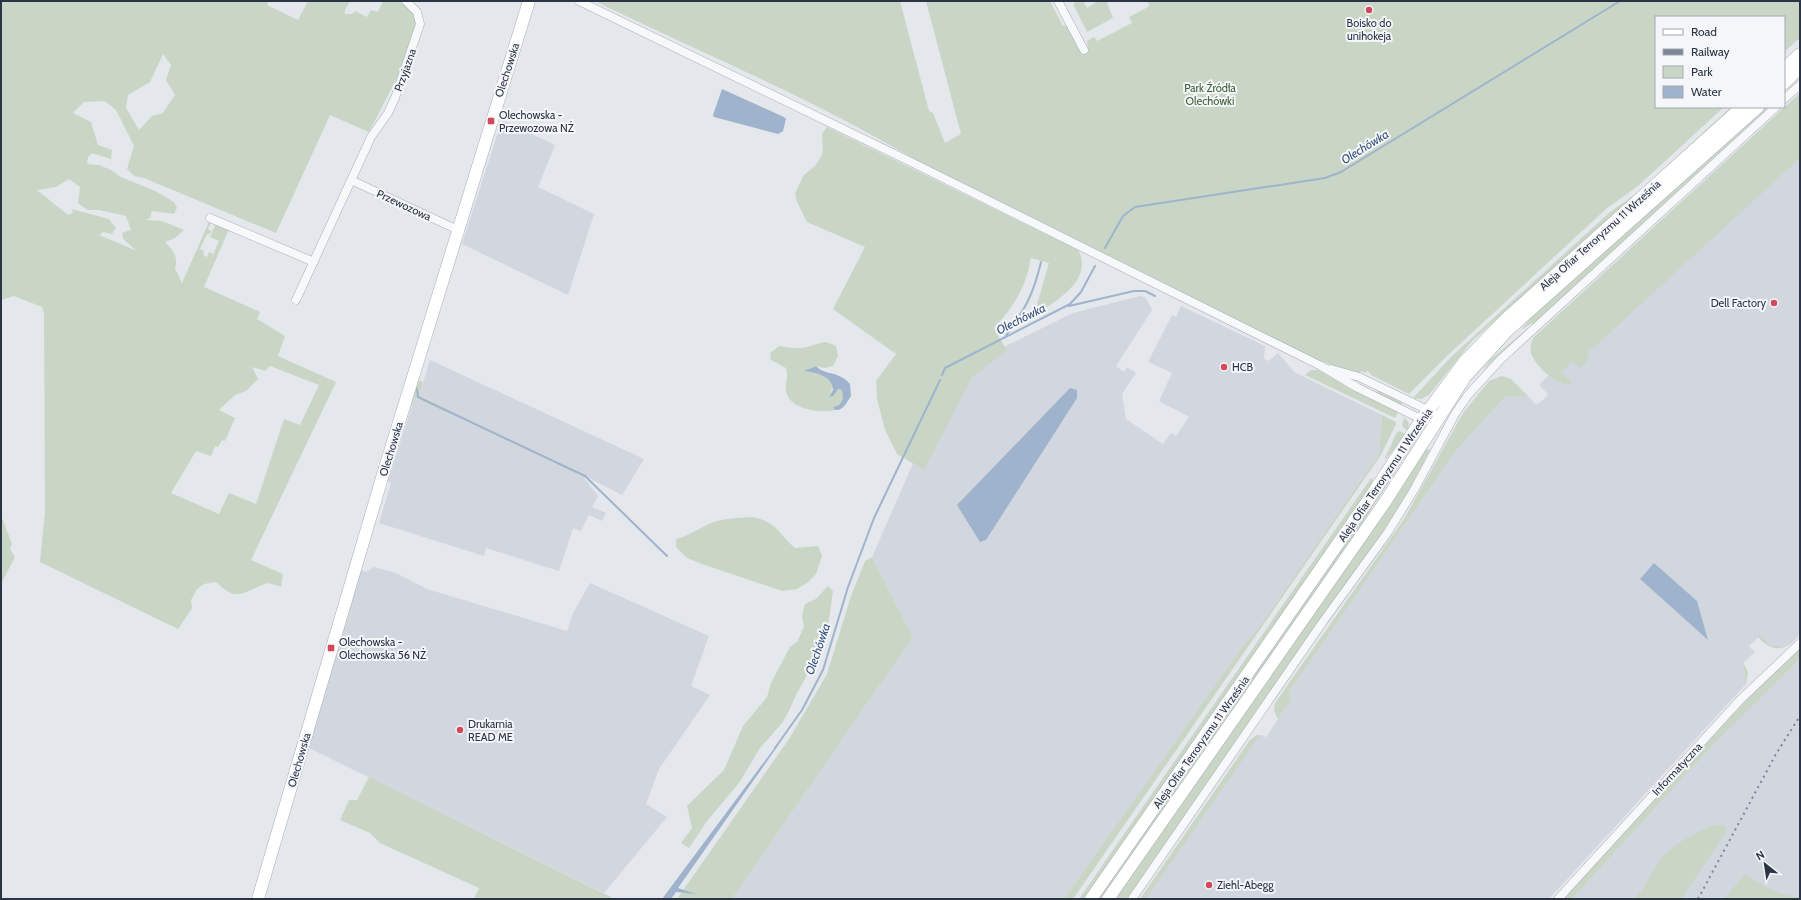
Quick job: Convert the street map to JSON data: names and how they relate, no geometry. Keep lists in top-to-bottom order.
{
  "streets": {
    "street": [
      "Przyjazna",
      "Olechowska",
      "Przewozowa",
      "Aleja Ofiar Terroryzmu 11 Września",
      "Informatyczna"
    ]
  },
  "crossings": [
    ["Przyjazna", "Przewozowa"],
    ["Olechowska", "Przewozowa"]
  ],
  "water": ["Olechówka"],
  "parks": ["Park Źródła Olechówki"],
  "places": {
    "other": [
      "Boisko do unihokeja",
      "Dell Factory",
      "HCB",
      "Drukarnia READ ME",
      "Ziehl-Abegg"
    ],
    "transit": ["Olechowska - Przewozowa NŻ", "Olechowska - Olechowska 56 NŻ"]
  },
  "legend": [
    "Road",
    "Railway",
    "Park",
    "Water"
  ],
  "north": "top left"
}
